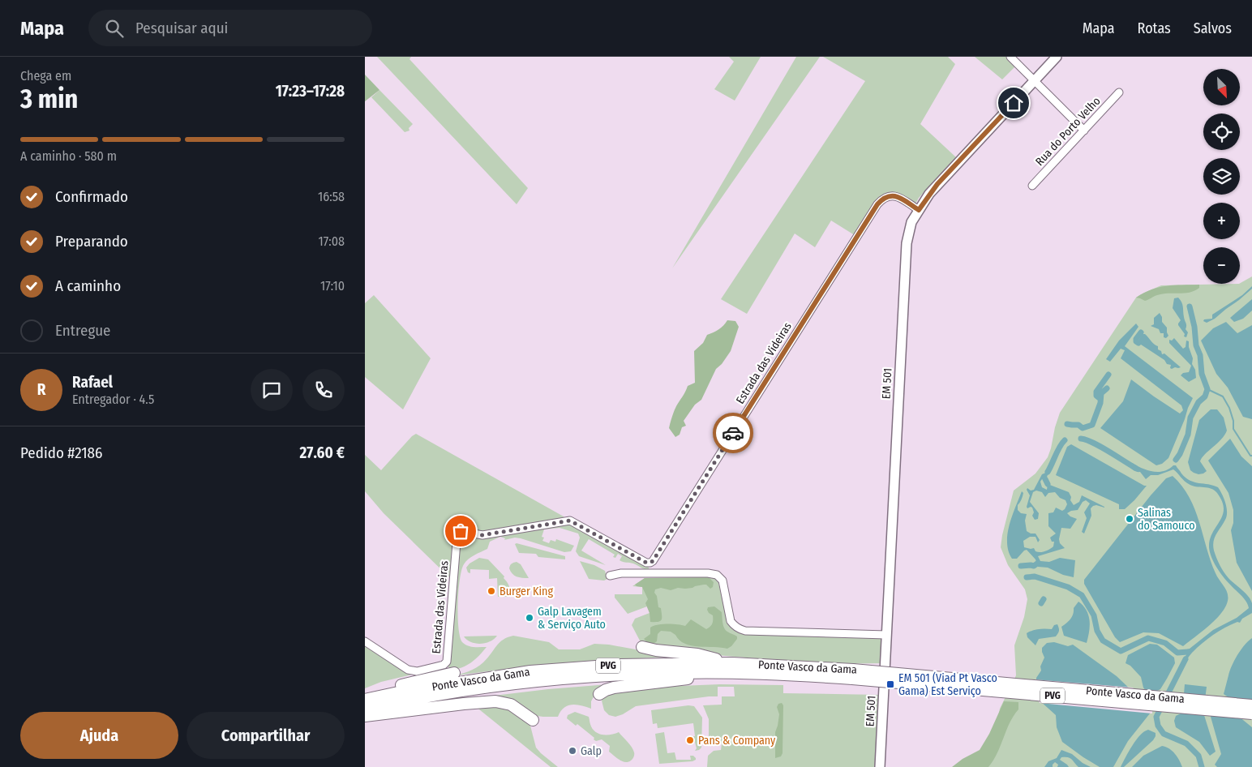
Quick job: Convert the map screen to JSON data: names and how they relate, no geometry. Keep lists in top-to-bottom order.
{
  "streets": {
    "highway": ["PVG", "Ponte Vasco da Gama"],
    "main road": ["EM 501"],
    "street": ["Rua do Porto Velho", "Estrada das Videiras"]
  },
  "crossings": [
    ["Estrada das Videiras", "EM 501"]
  ],
  "places": {
    "other": [
      "Salinas do Samouco",
      "Burger King",
      "Galp Lavagem & Serviço Auto",
      "Pans & Company",
      "Galp"
    ],
    "transit": ["EM 501 (Viad Pt Vasco Gama) Est Serviço"]
  },
  "north": "bottom right",
  "page": {
    "header": "Mapa",
    "search": "Pesquisar aqui",
    "nav": ["Mapa", "Rotas", "Salvos"],
    "heading": ["3 min", "Chega em", "17:23–17:28"],
    "panel": [
      "Rafael",
      "Entregador · 4.5",
      "Pedido #2186",
      "27.60 €"
    ],
    "map_buttons": ["+", "−"],
    "bar": "A caminho · 580 m",
    "list": [
      ["Confirmado", "16:58"],
      ["Preparando", "17:08"],
      ["A caminho", "17:10"],
      "Entregue"
    ],
    "round": "R",
    "buttons": ["Ajuda", "Compartilhar"]
  }
}
